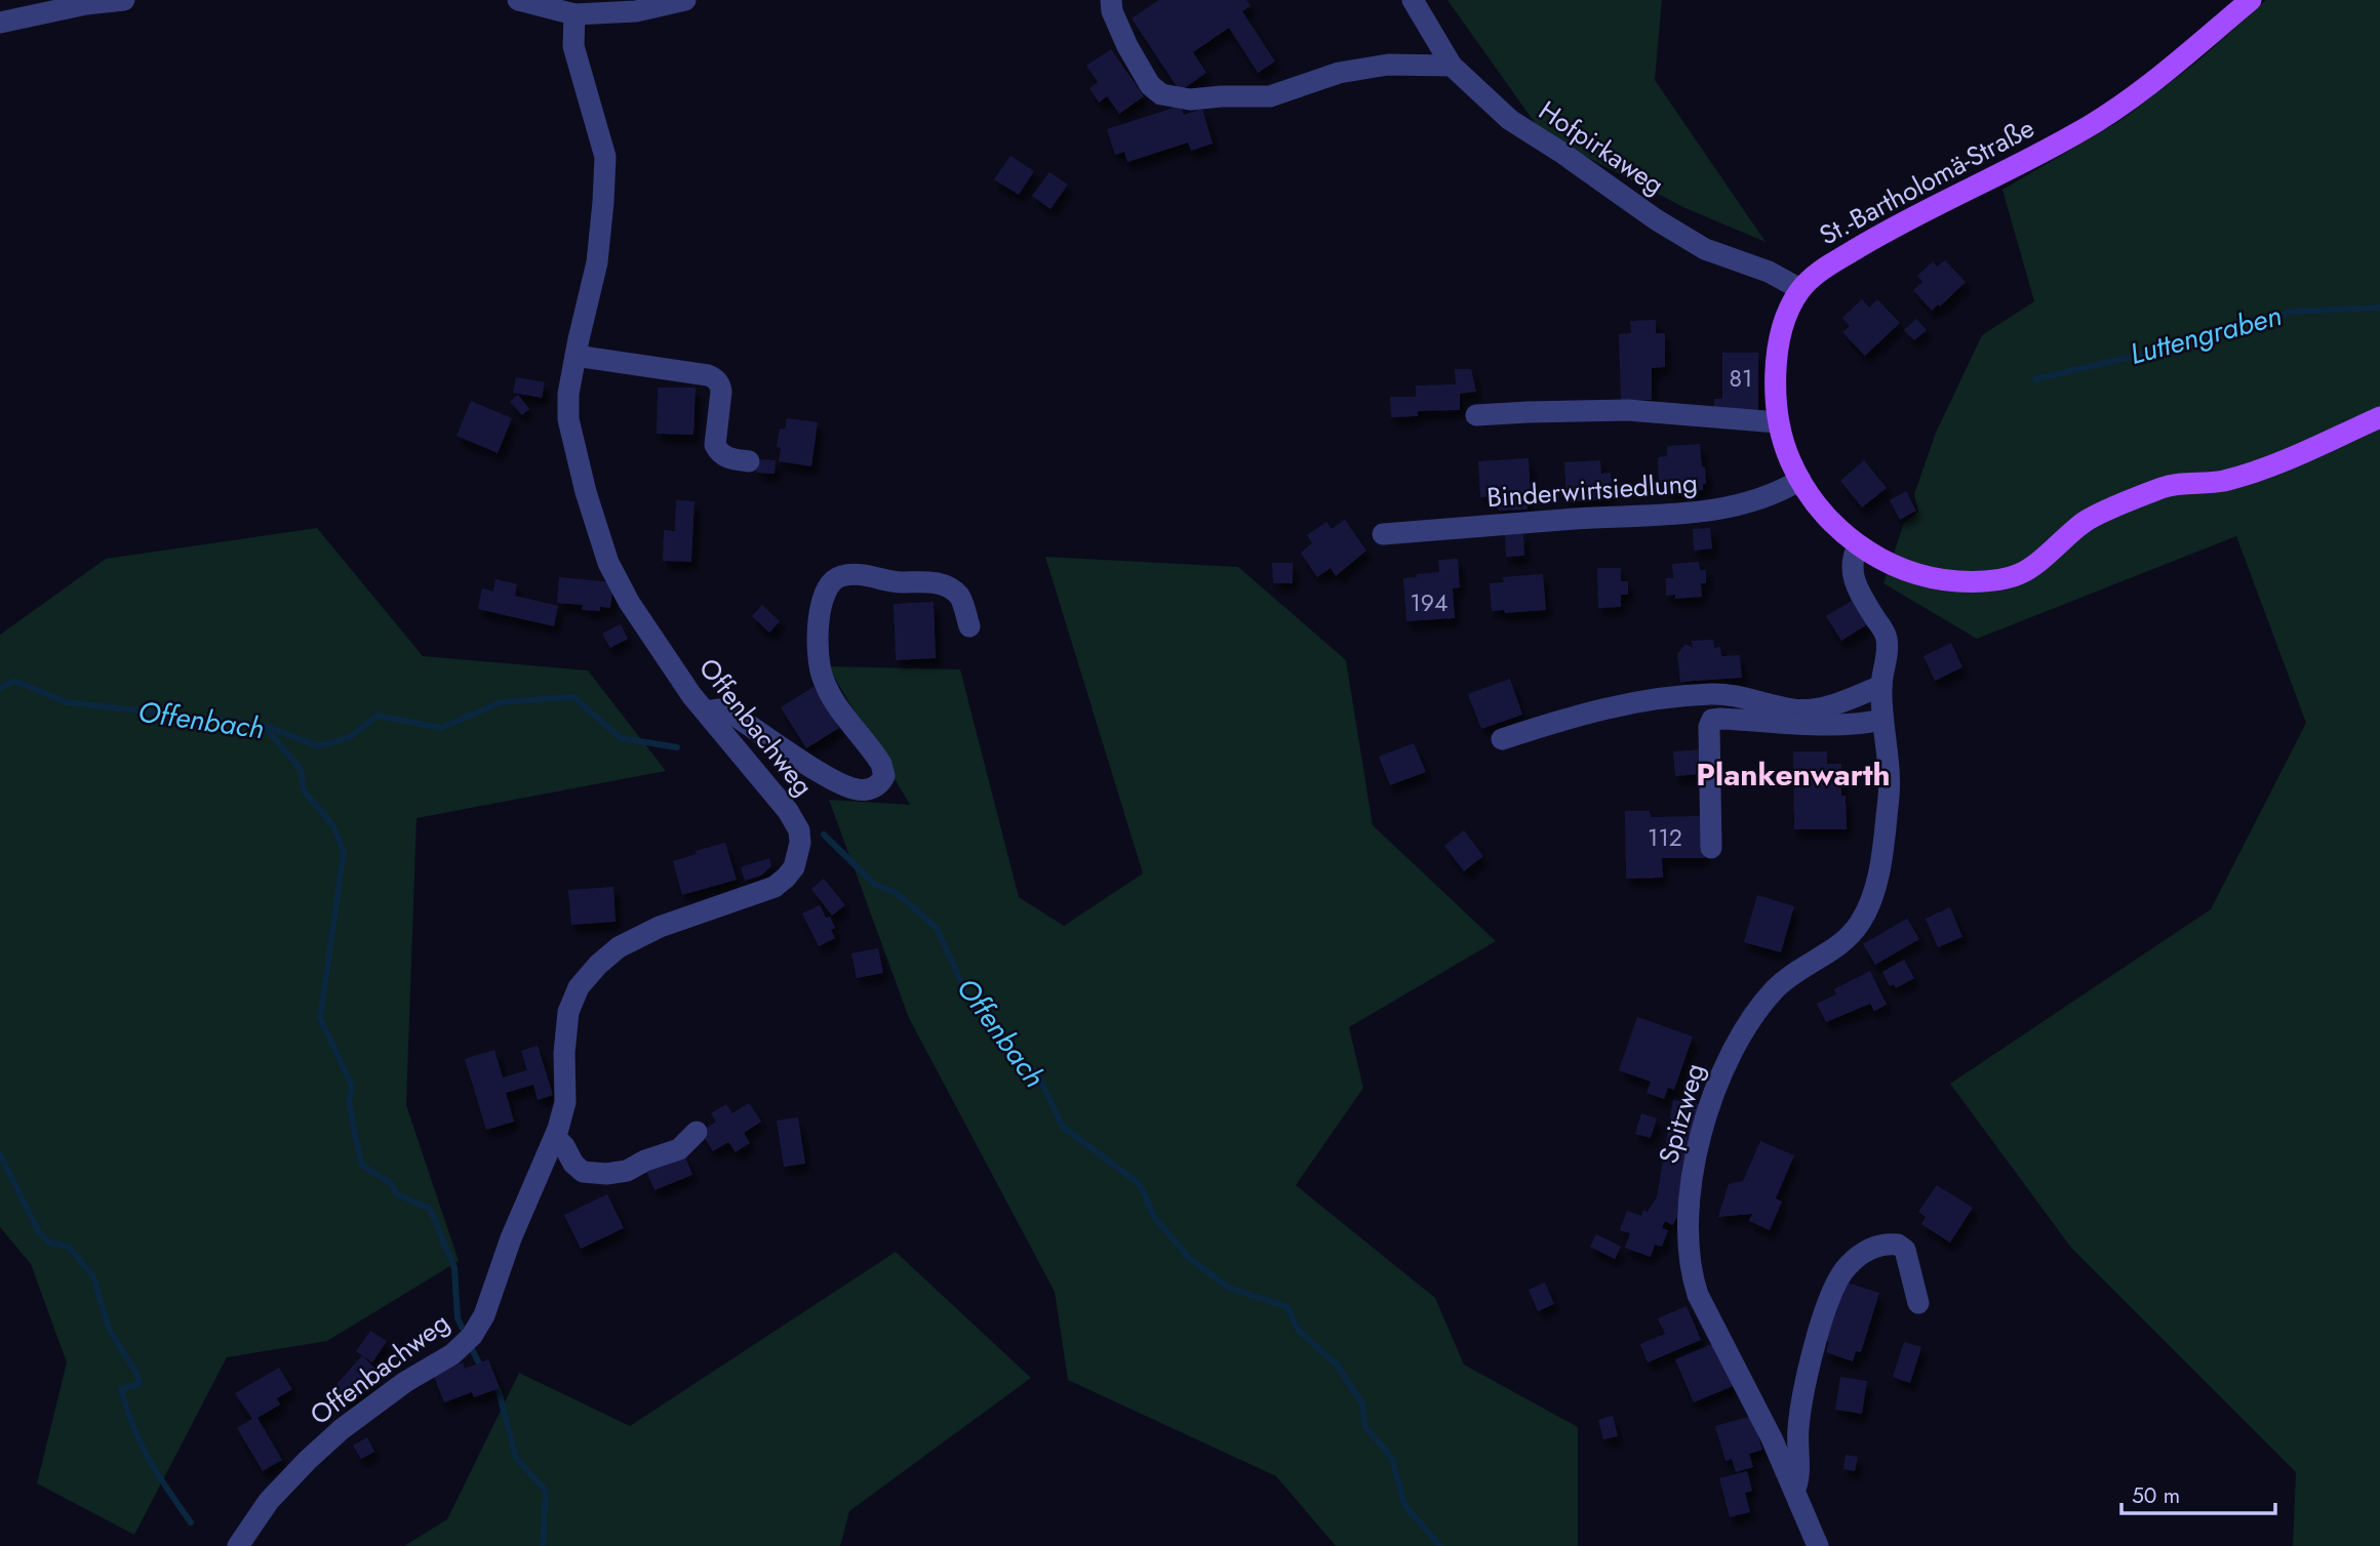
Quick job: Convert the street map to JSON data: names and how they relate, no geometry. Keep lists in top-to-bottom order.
{
  "streets": {
    "main road": ["St.-Bartholomä-Straße"],
    "street": [
      "Hofpirkaweg",
      "Binderwirtsiedlung",
      "Offenbachweg",
      "Spitzweg"
    ]
  },
  "crossings": [
    ["Hofpirkaweg", "St.-Bartholomä-Straße"],
    ["St.-Bartholomä-Straße", "Binderwirtsiedlung"],
    ["St.-Bartholomä-Straße", "Spitzweg"]
  ],
  "districts": ["Plankenwarth"],
  "water": ["Luttengraben", "Offenbach"],
  "house_numbers": ["81", "194", "112"],
  "scale_bar": "50 m"
}
